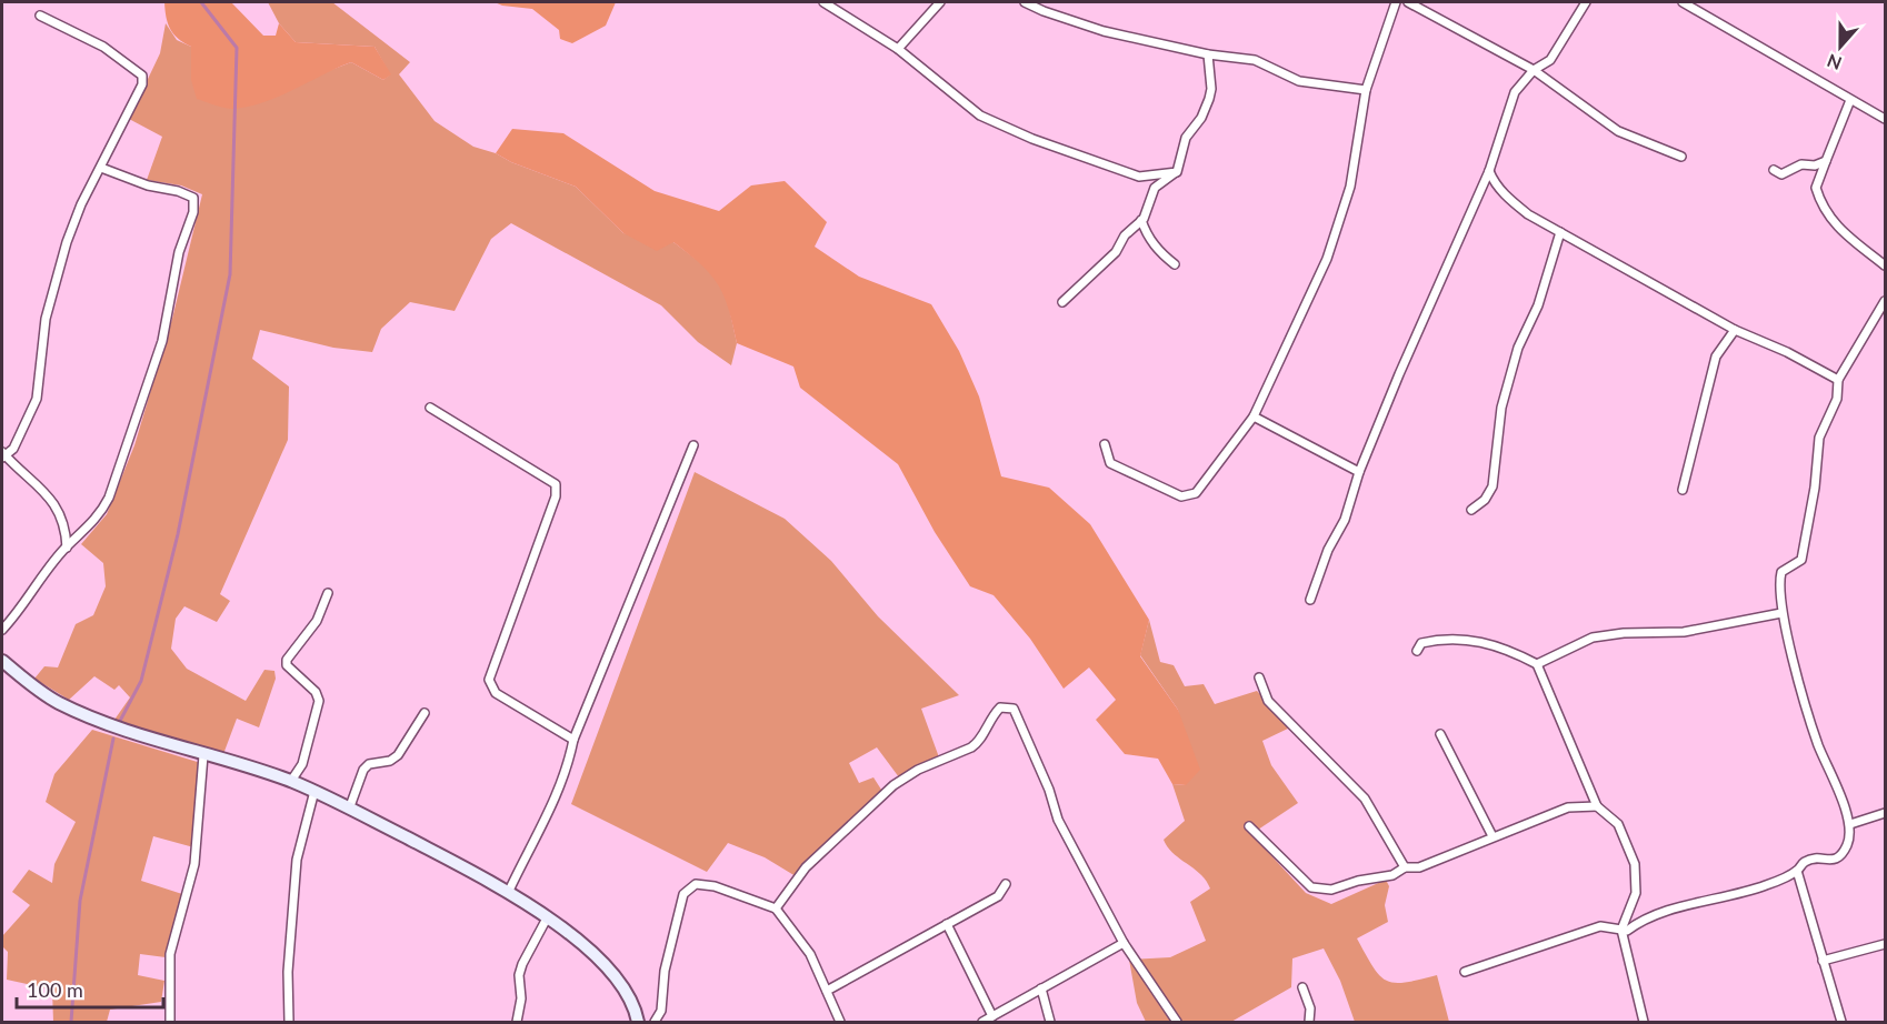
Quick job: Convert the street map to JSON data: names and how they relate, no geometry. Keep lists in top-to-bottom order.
{
  "scale_bar": "100 m",
  "north": "bottom"
}
